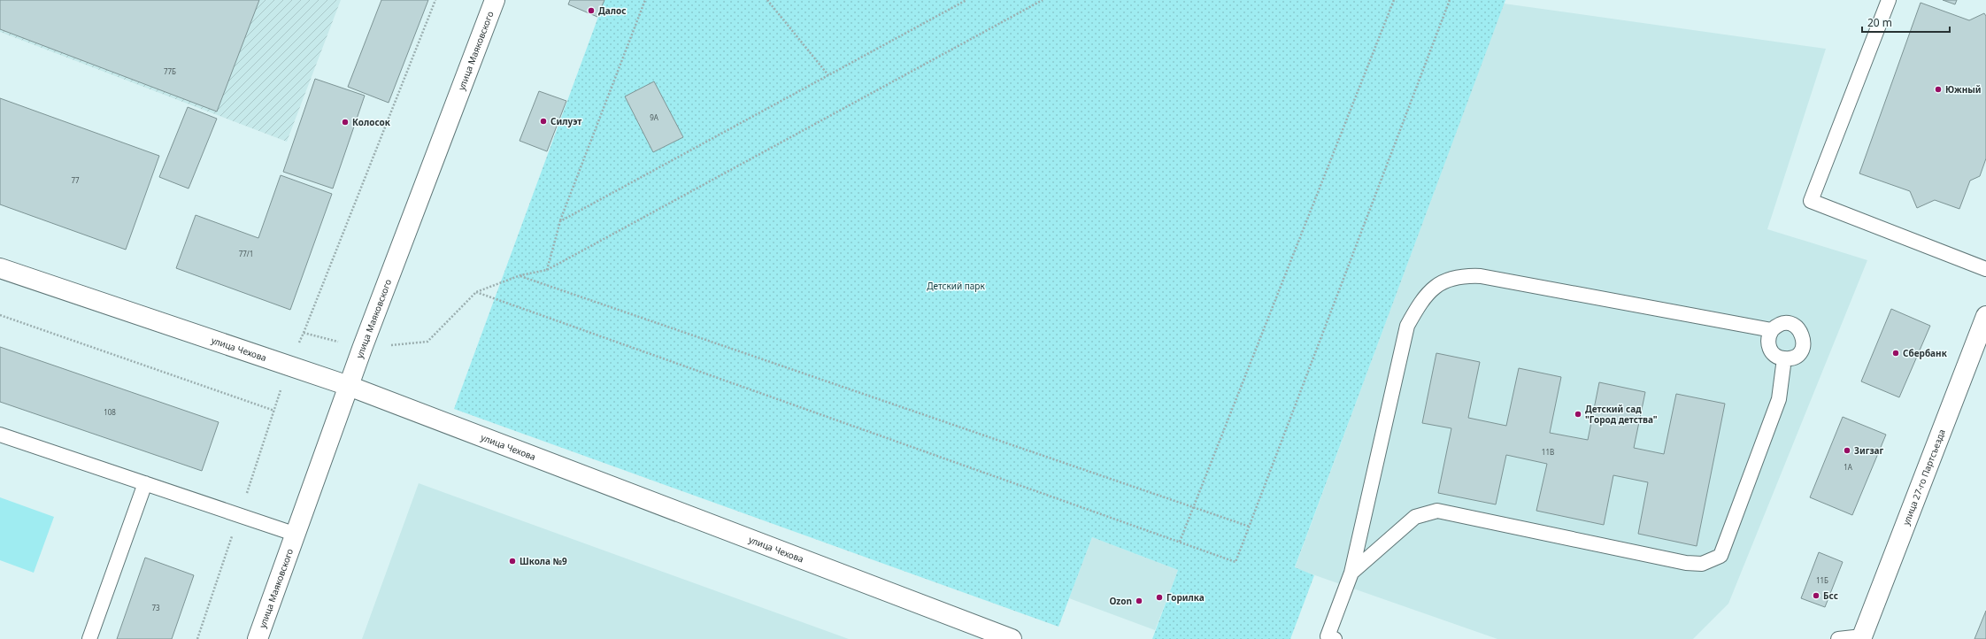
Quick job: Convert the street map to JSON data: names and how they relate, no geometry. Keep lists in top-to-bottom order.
{
  "streets": {
    "main road": ["улица Маяковского", "улица Чехова", "улица 27-го Партсъезда"]
  },
  "crossings": [
    ["улица Маяковского", "улица Чехова"]
  ],
  "parks": ["Детский парк"],
  "places": [
    "Далос",
    "Южный",
    "Силуэт",
    "Колосок",
    "Сбербанк",
    "Детский сад \"Город детства\"",
    "Зигзаг",
    "Школа №9",
    "Бсс",
    "Горилка",
    "Ozon"
  ],
  "house_numbers": [
    "77Б",
    "9А",
    "77",
    "77/1",
    "108",
    "11В",
    "1А",
    "11Б",
    "73"
  ],
  "scale_bar": "20 m"
}
